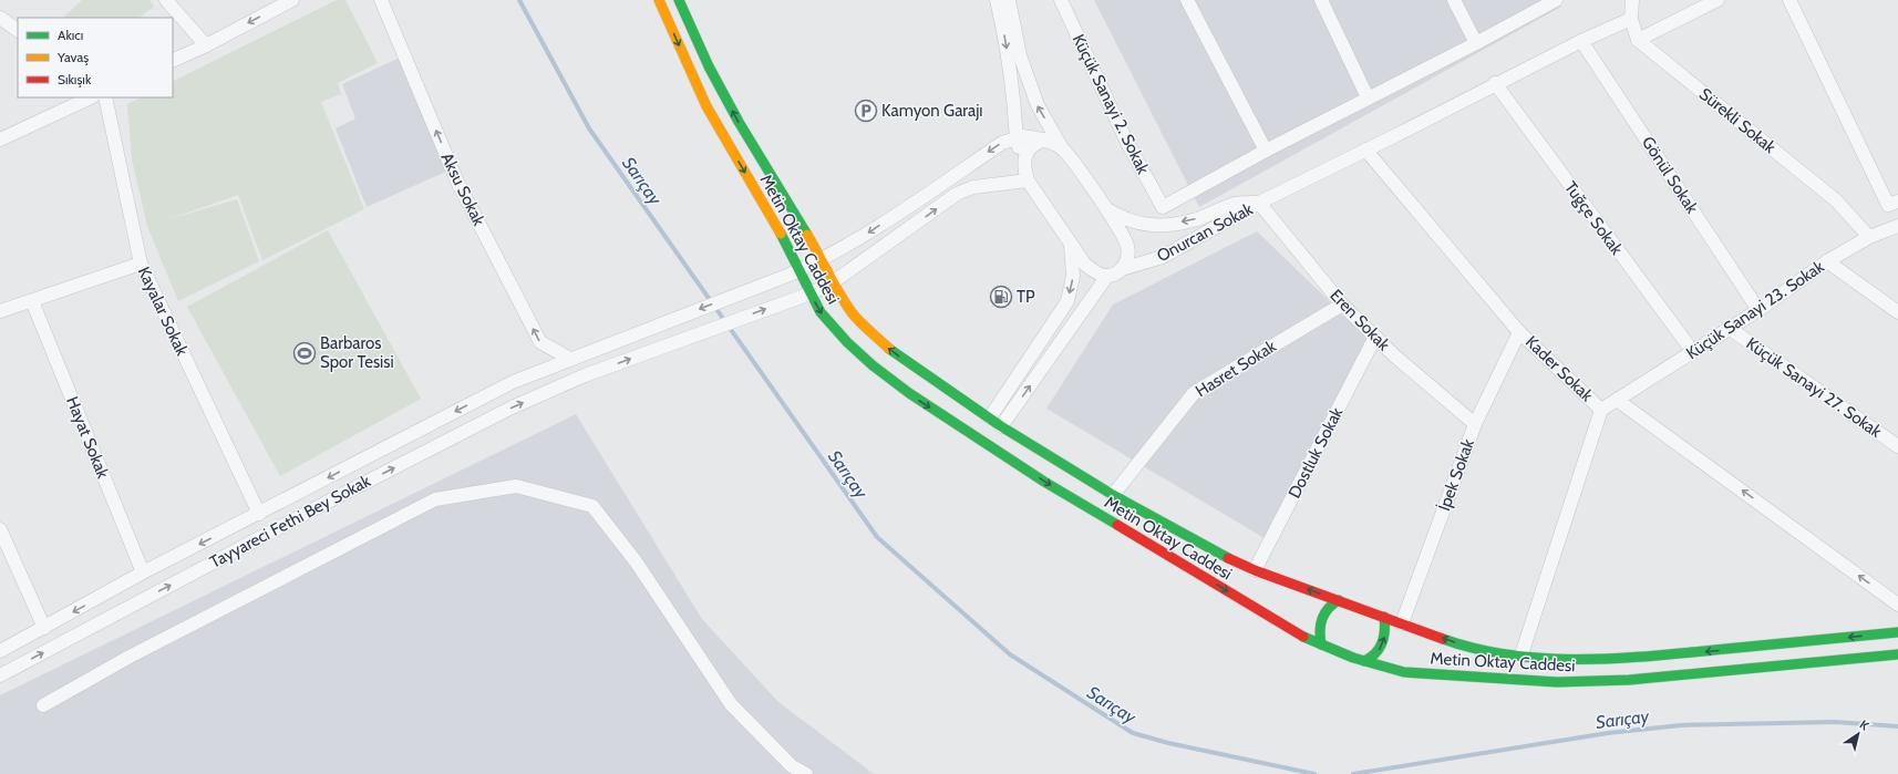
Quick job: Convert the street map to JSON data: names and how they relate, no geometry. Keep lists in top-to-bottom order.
{
  "streets": {
    "street": [
      "Küçük Sanayi 2. Sokak",
      "Sürekli Sokak",
      "Gönül Sokak",
      "Aksu Sokak",
      "Tuğçe Sokak",
      "Onurcan Sokak",
      "Metin Oktay Caddesi",
      "Küçük Sanayi 23. Sokak",
      "Kayalar Sokak",
      "Eren Sokak",
      "Hasret Sokak",
      "Kader Sokak",
      "Küçük Sanayi 27. Sokak",
      "Hayat Sokak",
      "Dostluk Sokak",
      "İpek Sokak",
      "Tayyareci Fethi Bey Sokak"
    ]
  },
  "crossings": [
    ["Sürekli Sokak", "Küçük Sanayi 23. Sokak"],
    ["Gönül Sokak", "Küçük Sanayi 23. Sokak"],
    ["Aksu Sokak", "Tayyareci Fethi Bey Sokak"],
    ["Tuğçe Sokak", "Küçük Sanayi 23. Sokak"],
    ["Onurcan Sokak", "Eren Sokak"],
    ["Metin Oktay Caddesi", "Hasret Sokak"],
    ["Metin Oktay Caddesi", "Kader Sokak"],
    ["Metin Oktay Caddesi", "Dostluk Sokak"],
    ["Metin Oktay Caddesi", "İpek Sokak"],
    ["Metin Oktay Caddesi", "Tayyareci Fethi Bey Sokak"],
    ["Küçük Sanayi 23. Sokak", "Kader Sokak"],
    ["Küçük Sanayi 23. Sokak", "Küçük Sanayi 27. Sokak"],
    ["Kayalar Sokak", "Tayyareci Fethi Bey Sokak"],
    ["Eren Sokak", "Hasret Sokak"],
    ["Eren Sokak", "Dostluk Sokak"],
    ["Eren Sokak", "İpek Sokak"],
    ["Kader Sokak", "İpek Sokak"],
    ["Hayat Sokak", "Tayyareci Fethi Bey Sokak"]
  ],
  "one_way": ["Aksu Sokak"],
  "water": ["Sarıçay"],
  "places": {
    "parking": ["Kamyon Garajı"],
    "fuel station": ["TP"],
    "sports": ["Barbaros Spor Tesisi"]
  },
  "legend": ["Akıcı", "Yavaş", "Sıkışık"],
  "north": "top right"
}
